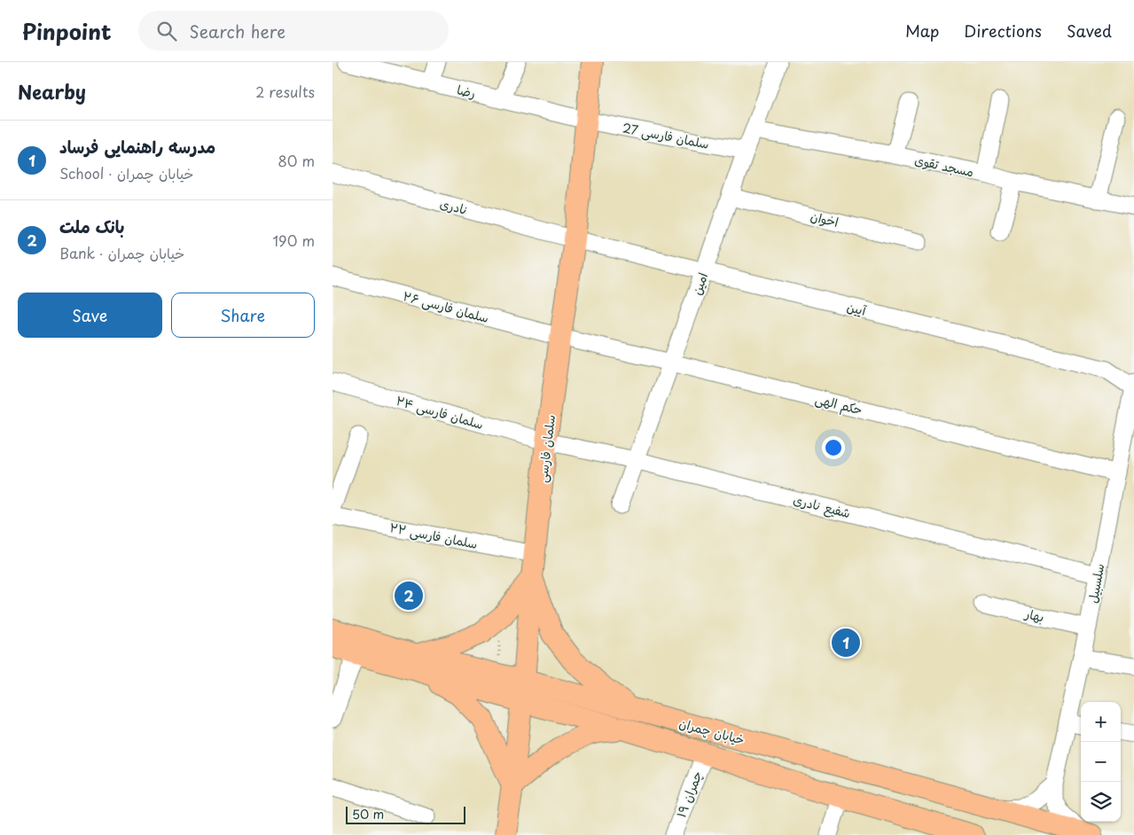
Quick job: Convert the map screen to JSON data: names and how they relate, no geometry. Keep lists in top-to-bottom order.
{
  "streets": {
    "main road": ["سلمان فارسی", "خیابان چمران"],
    "street": [
      "رضا",
      "سلمان فارسی 27",
      "مسجد تقوی",
      "نادری",
      "اخوان",
      "امین",
      "سلمان فارسی ۲۶",
      "آیین",
      "حکم الهی",
      "سلمان فارسی ۲۴",
      "شفیع نادری",
      "سلمان فارسی ۲۲",
      "سلسبیل",
      "بهار",
      "چمران ۱۹"
    ]
  },
  "crossings": [
    ["رضا", "سلمان فارسی 27"],
    ["رضا", "سلمان فارسی"],
    ["سلمان فارسی 27", "امین"],
    ["سلمان فارسی 27", "سلمان فارسی"],
    ["مسجد تقوی", "امین"],
    ["نادری", "آیین"],
    ["نادری", "سلمان فارسی"],
    ["اخوان", "امین"],
    ["امین", "آیین"],
    ["امین", "حکم الهی"],
    ["امین", "شفیع نادری"],
    ["سلمان فارسی ۲۶", "حکم الهی"],
    ["سلمان فارسی ۲۶", "سلمان فارسی"],
    ["آیین", "سلمان فارسی"],
    ["آیین", "سلسبیل"],
    ["حکم الهی", "سلمان فارسی"],
    ["حکم الهی", "سلسبیل"],
    ["سلمان فارسی ۲۴", "سلمان فارسی"],
    ["سلمان فارسی ۲۴", "شفیع نادری"],
    ["سلمان فارسی", "شفیع نادری"],
    ["سلمان فارسی", "سلمان فارسی ۲۲"],
    ["سلمان فارسی", "خیابان چمران"],
    ["شفیع نادری", "سلسبیل"],
    ["سلسبیل", "بهار"],
    ["سلسبیل", "خیابان چمران"],
    ["خیابان چمران", "چمران ۱۹"]
  ],
  "scale_bar": "50 m",
  "page": {
    "header": "Pinpoint",
    "search": "Search here",
    "nav": ["Map", "Directions", "Saved"],
    "heading": ["Nearby", "2 results"],
    "list": [
      {
        "mark": "1",
        "name": "مدرسه راهنمایی فرساد",
        "note": "School · خیابان چمران",
        "value": "80 m"
      },
      {
        "mark": "2",
        "name": "بانک ملت",
        "note": "Bank · خیابان چمران",
        "value": "190 m"
      }
    ],
    "buttons": ["Save", "Share"],
    "pins": ["2", "1"],
    "map_buttons": ["+", "−"],
    "scale": "50 m"
  }
}
